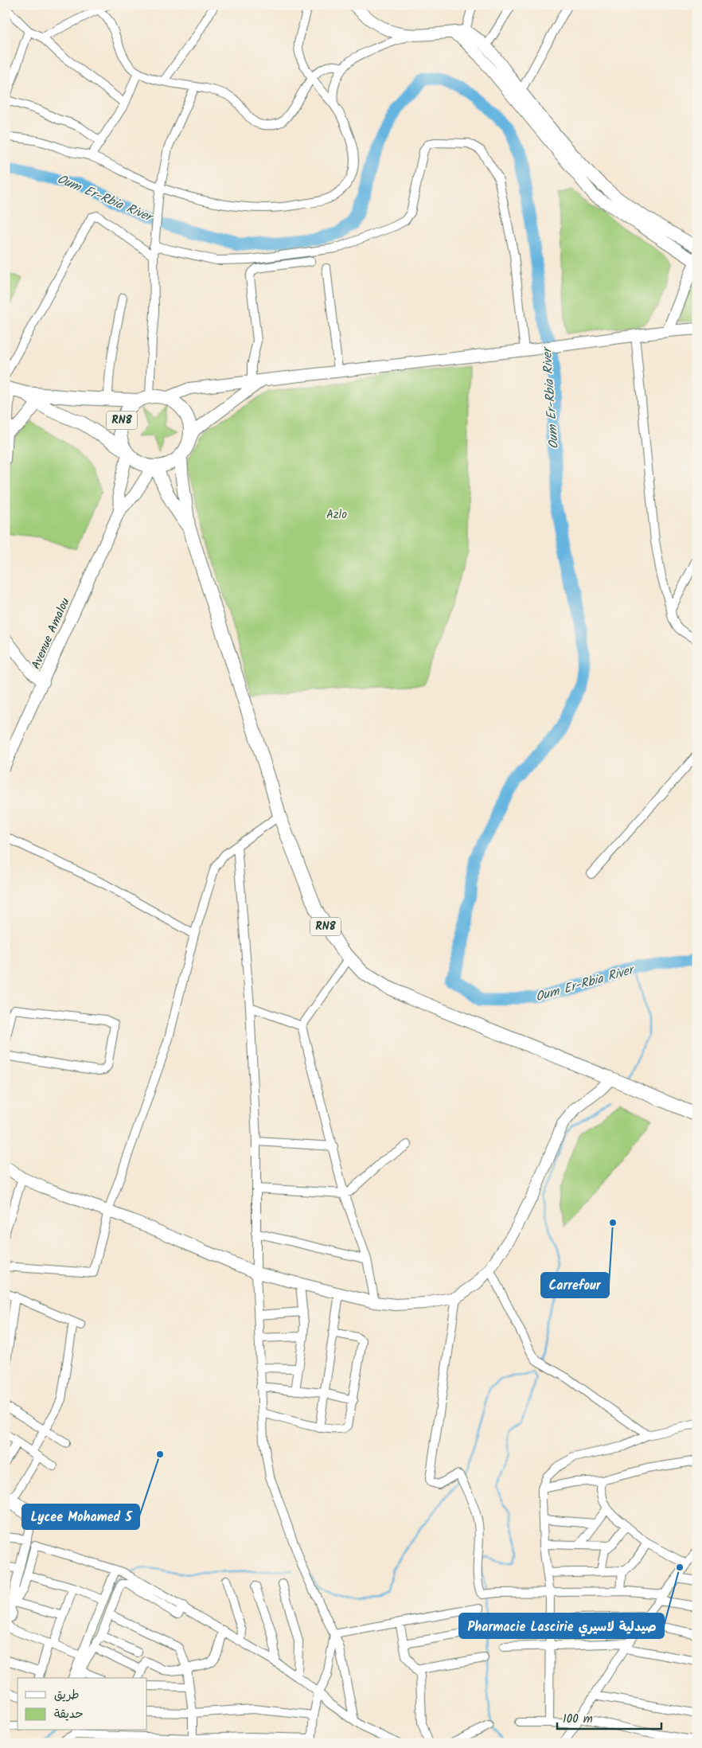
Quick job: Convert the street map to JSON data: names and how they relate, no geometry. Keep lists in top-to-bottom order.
{
  "streets": {
    "main road": ["RN8"],
    "street": ["Avenue Amalou"]
  },
  "water": ["Oum Er-Rbia River"],
  "parks": ["Azlo"],
  "places": ["Carrefour", "Lycee Mohamed 5", "Pharmacie Lascirie صيدلية لاسيري"],
  "legend": ["طريق", "حديقة"],
  "scale_bar": "100 m"
}
